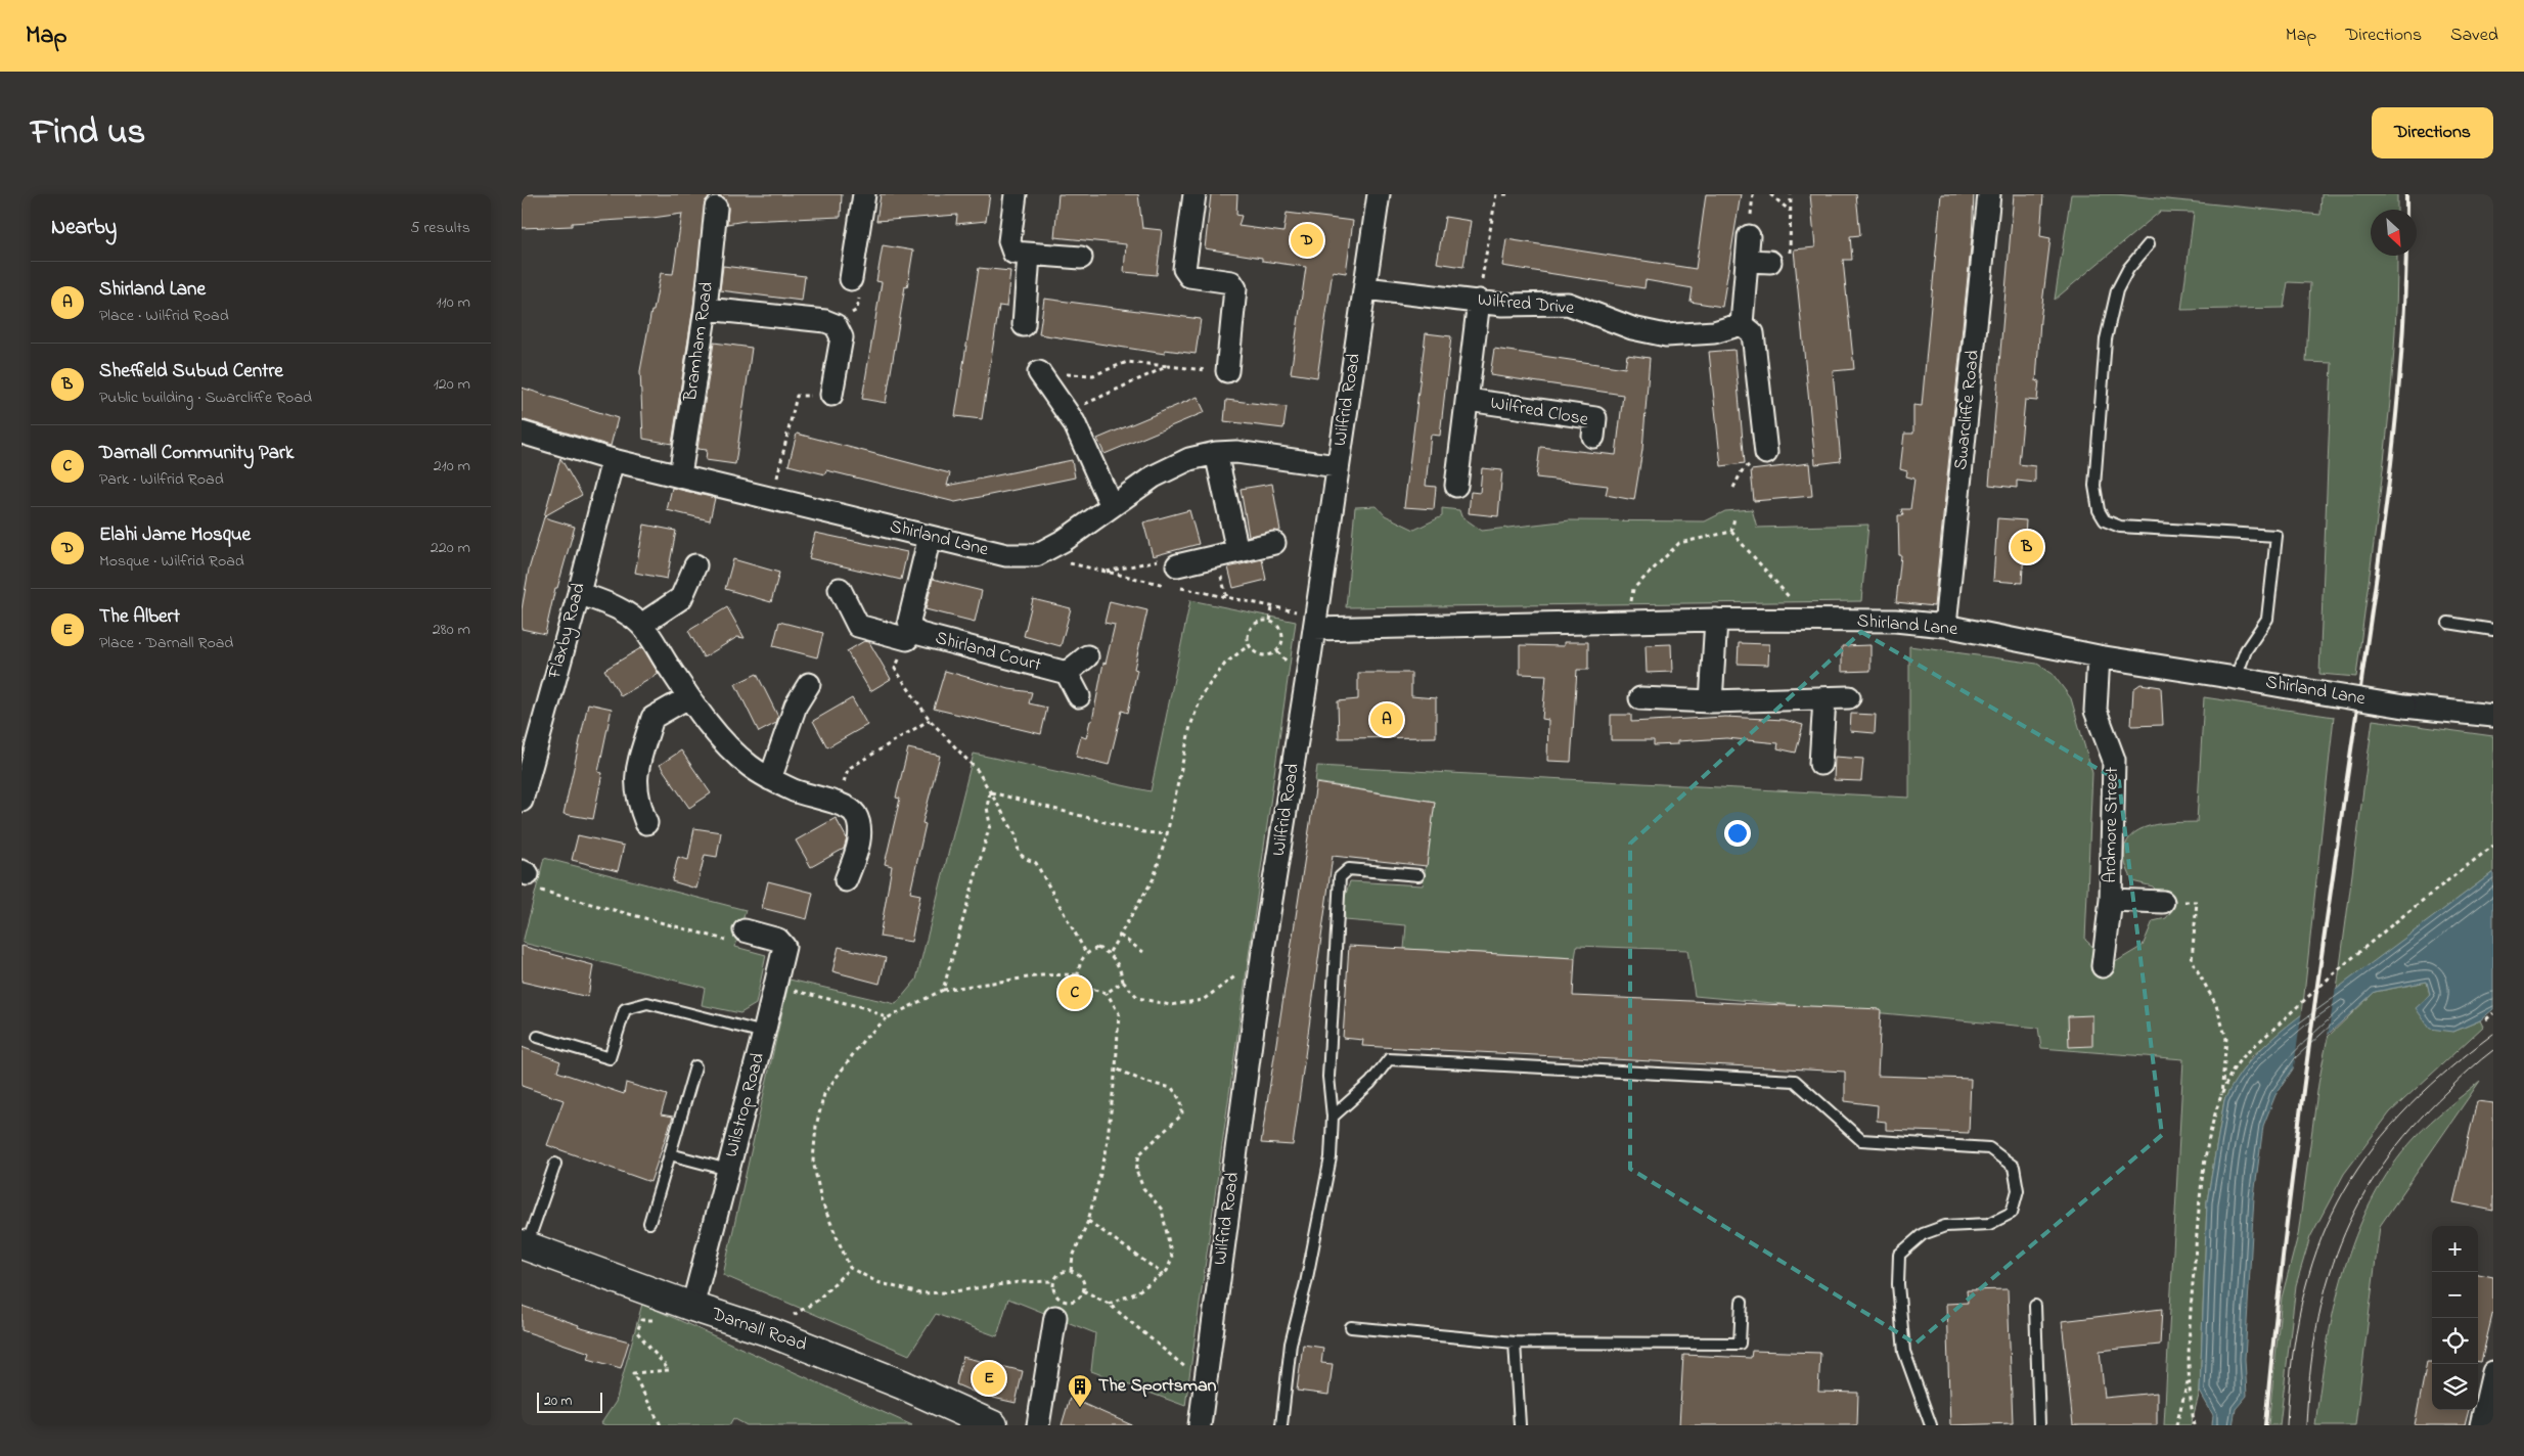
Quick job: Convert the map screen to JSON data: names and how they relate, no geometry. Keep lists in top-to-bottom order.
{
  "streets": {
    "main road": ["Darnall Road"],
    "street": [
      "Wilfred Drive",
      "Bramham Road",
      "Wilfrid Road",
      "Swarcliffe Road",
      "Wilfred Close",
      "Shirland Lane",
      "Flaxby Road",
      "Shirland Court",
      "Ardmore Street",
      "Wilstrop Road"
    ]
  },
  "crossings": [
    ["Wilfred Drive", "Wilfrid Road"],
    ["Wilfred Drive", "Wilfred Close"],
    ["Bramham Road", "Shirland Lane"],
    ["Wilfrid Road", "Shirland Lane"],
    ["Swarcliffe Road", "Shirland Lane"],
    ["Shirland Lane", "Flaxby Road"],
    ["Shirland Lane", "Shirland Court"],
    ["Shirland Lane", "Ardmore Street"],
    ["Wilstrop Road", "Darnall Road"]
  ],
  "places": {
    "building": ["The Sportsman"]
  },
  "scale_bar": "20 m",
  "north": "bottom right",
  "page": {
    "header": "Map",
    "nav": ["Map", "Directions", "Saved"],
    "title": "Find us",
    "buttons": "Directions",
    "heading": ["Nearby", "5 results"],
    "pins": [
      "D",
      "B",
      "A",
      "C",
      "E"
    ],
    "list": [
      {
        "mark": "A",
        "name": "Shirland Lane",
        "note": "Place · Wilfrid Road",
        "value": "110 m"
      },
      {
        "mark": "B",
        "name": "Sheffield Subud Centre",
        "note": "Public building · Swarcliffe Road",
        "value": "120 m"
      },
      {
        "mark": "C",
        "name": "Darnall Community Park",
        "note": "Park · Wilfrid Road",
        "value": "210 m"
      },
      {
        "mark": "D",
        "name": "Elahi Jame Mosque",
        "note": "Mosque · Wilfrid Road",
        "value": "220 m"
      },
      {
        "mark": "E",
        "name": "The Albert",
        "note": "Place · Darnall Road",
        "value": "280 m"
      }
    ],
    "map_buttons": ["+", "−"],
    "scale": "20 m"
  }
}
